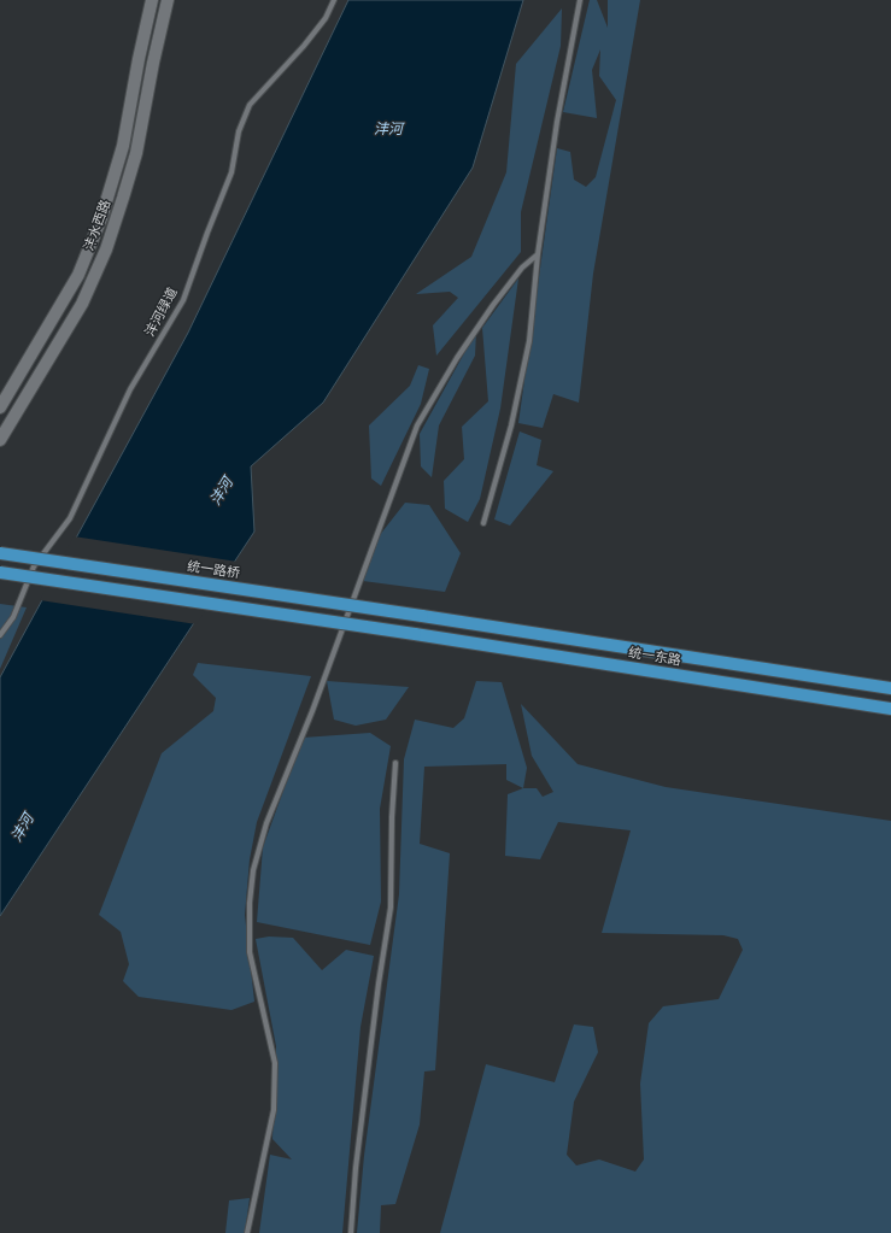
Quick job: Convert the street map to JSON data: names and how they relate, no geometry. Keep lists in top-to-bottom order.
{
  "streets": {
    "main road": ["统一路桥", "统一东路"],
    "street": ["沣水西路"],
    "lane": ["沣河绿道"]
  },
  "crossings": [
    ["统一路桥", "统一东路"]
  ],
  "water": ["沣河"]
}
